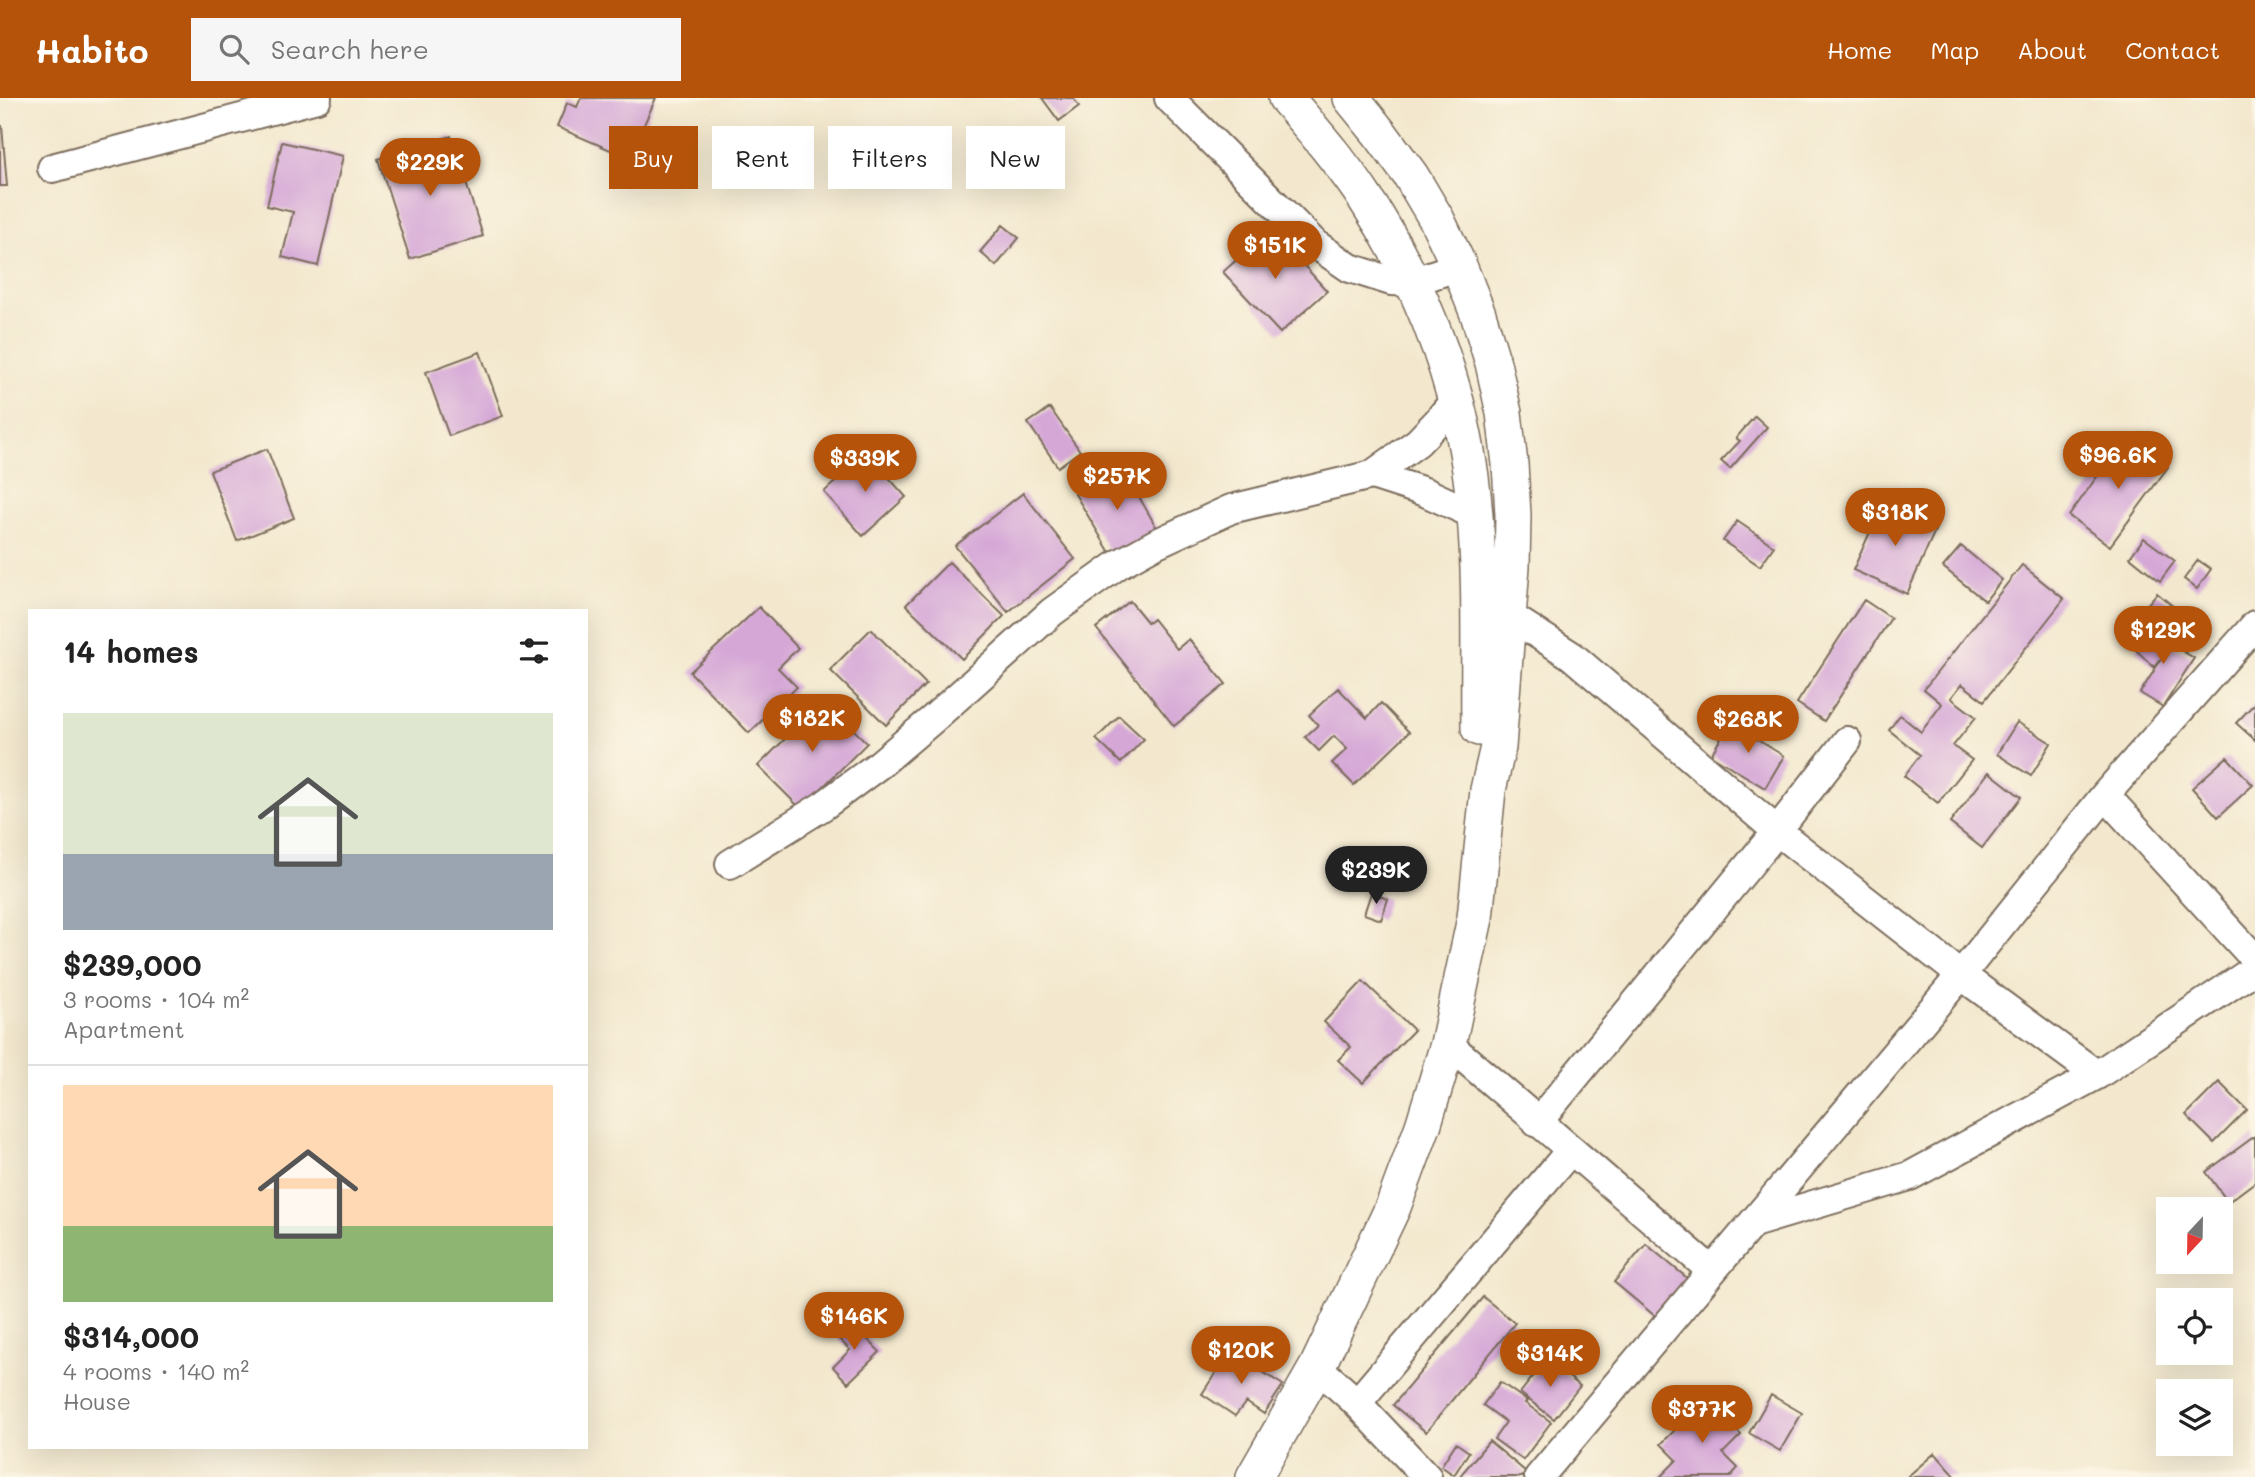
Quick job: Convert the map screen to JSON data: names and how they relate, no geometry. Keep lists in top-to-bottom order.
{
  "north": "bottom",
  "page": {
    "header": "Habito",
    "search": "Search here",
    "nav": [
      "Home",
      "Map",
      "About",
      "Contact"
    ],
    "chip": [
      "Buy",
      "Rent",
      "Filters",
      "New"
    ],
    "price": [
      "$229K",
      "$151K",
      "$96.6K",
      "$339K",
      "$257K",
      "$318K",
      "$129K",
      "$182K",
      "$268K",
      "$239K",
      "$146K",
      "$120K",
      "$314K",
      "$377K"
    ],
    "heading": "14 homes",
    "list": [
      {
        "name": "$239,000",
        "note": "3 rooms · 104 m² · Apartment"
      },
      {
        "name": "$314,000",
        "note": "4 rooms · 140 m² · House"
      }
    ]
  }
}
